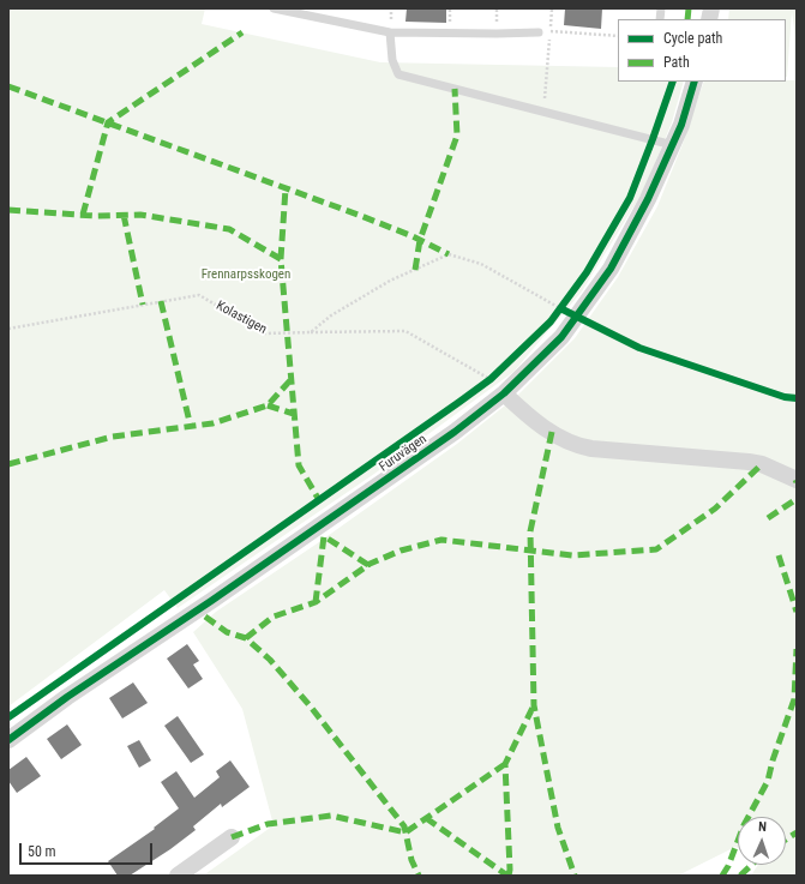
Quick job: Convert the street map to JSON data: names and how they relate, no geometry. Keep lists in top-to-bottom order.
{
  "streets": {
    "street": ["Furuvägen"],
    "path": ["Kolastigen"]
  },
  "crossings": [
    ["Kolastigen", "Furuvägen"]
  ],
  "parks": ["Frennarpsskogen"],
  "legend": ["Cycle path", "Path"],
  "scale_bar": "50 m",
  "north": "top"
}
